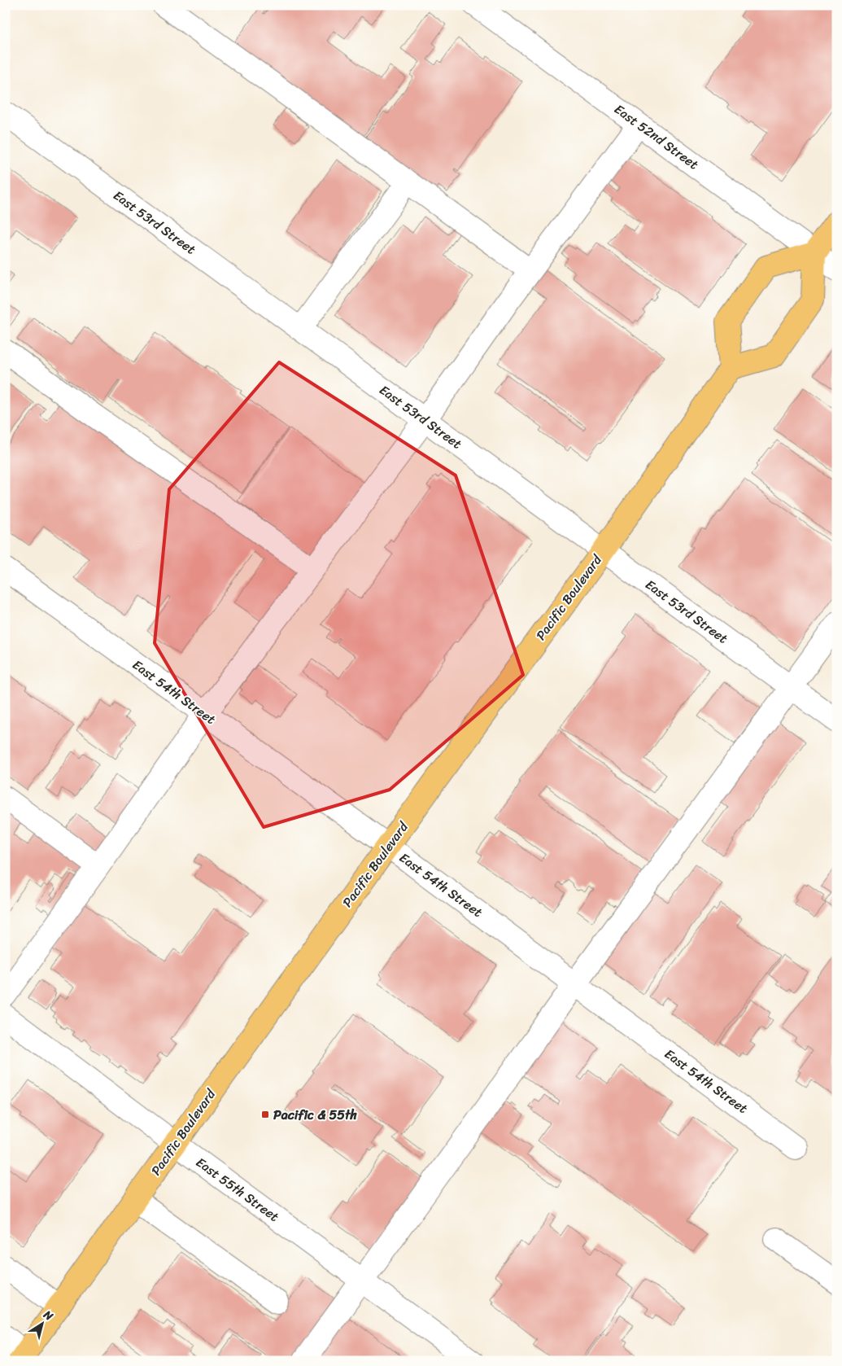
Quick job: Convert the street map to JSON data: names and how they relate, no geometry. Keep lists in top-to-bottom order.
{
  "streets": {
    "main road": ["Pacific Boulevard"],
    "street": [
      "East 52nd Street",
      "East 53rd Street",
      "East 54th Street",
      "East 55th Street"
    ]
  },
  "crossings": [
    ["East 53rd Street", "Pacific Boulevard"],
    ["Pacific Boulevard", "East 54th Street"],
    ["Pacific Boulevard", "East 55th Street"]
  ],
  "places": {
    "transit": ["Pacific & 55th"]
  },
  "north": "top right"
}
